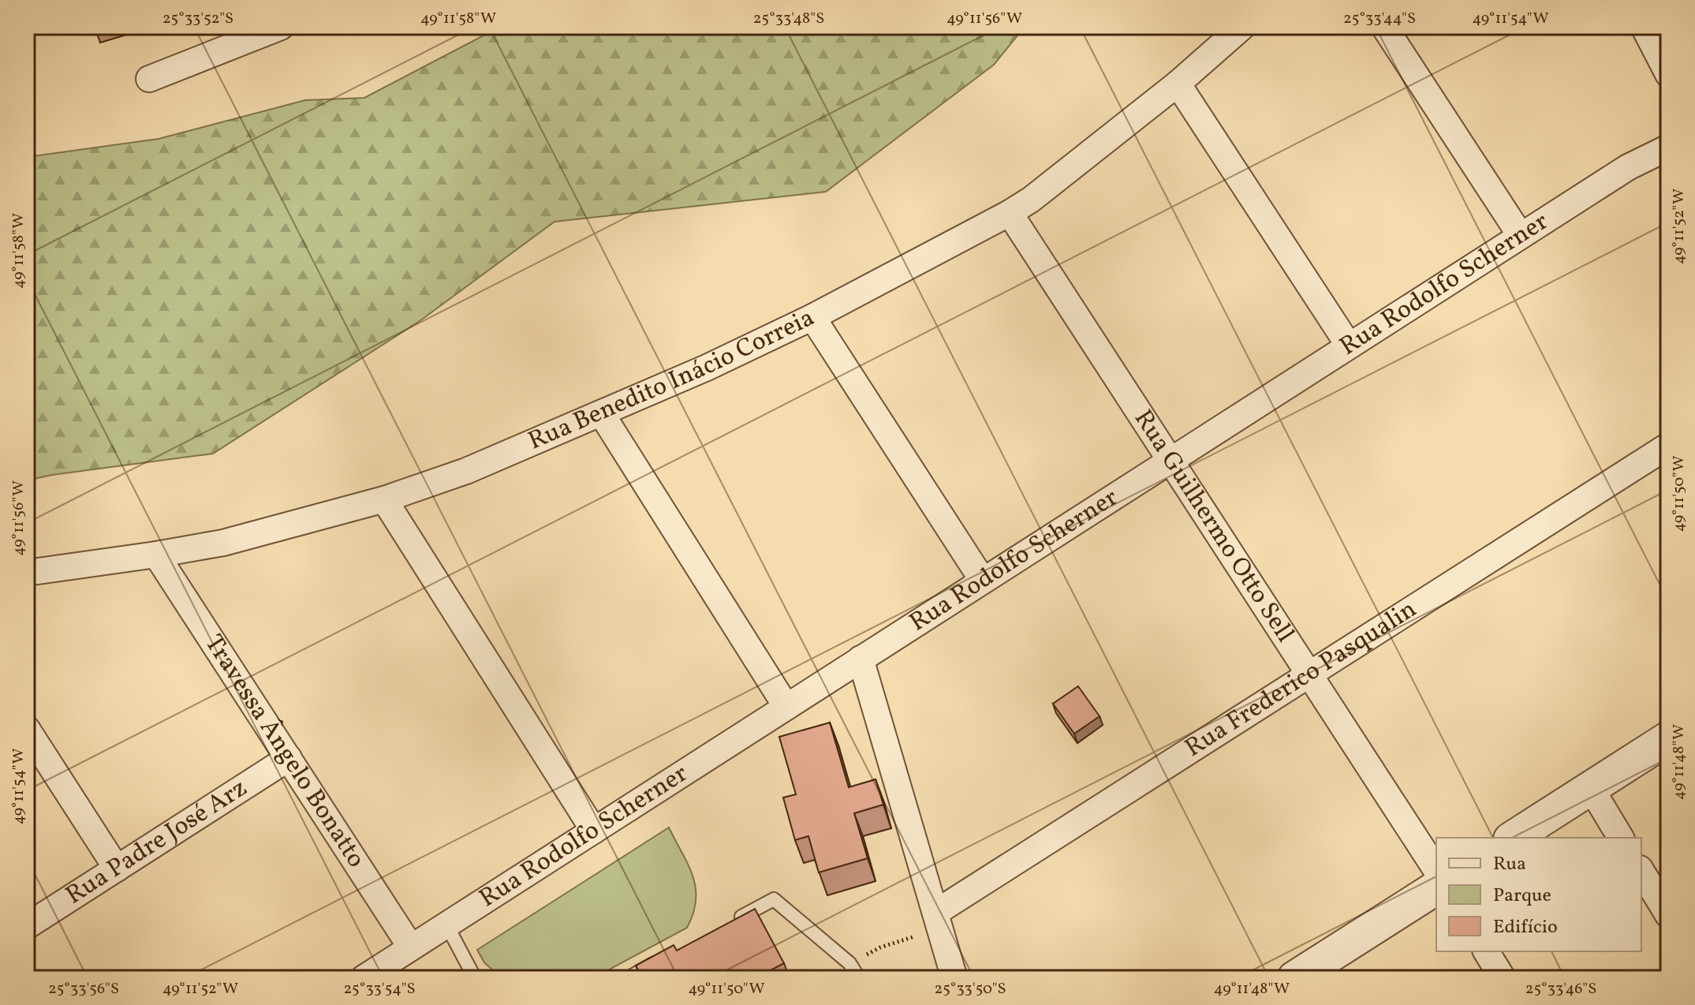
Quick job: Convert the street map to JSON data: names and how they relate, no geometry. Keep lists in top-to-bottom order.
{
  "streets": {
    "street": [
      "Rua Rodolfo Scherner",
      "Rua Benedito Inácio Correia",
      "Rua Guilhermo Otto Sell",
      "Rua Frederico Pasqualin",
      "Travessa Ângelo Bonatto",
      "Rua Padre José Arz"
    ]
  },
  "crossings": [
    ["Rua Rodolfo Scherner", "Rua Guilhermo Otto Sell"],
    ["Rua Rodolfo Scherner", "Travessa Ângelo Bonatto"],
    ["Rua Benedito Inácio Correia", "Rua Guilhermo Otto Sell"],
    ["Rua Benedito Inácio Correia", "Travessa Ângelo Bonatto"],
    ["Rua Guilhermo Otto Sell", "Rua Frederico Pasqualin"],
    ["Travessa Ângelo Bonatto", "Rua Padre José Arz"]
  ],
  "legend": ["Rua", "Parque", "Edifício"],
  "coordinates": [
    "25°33'52\"S",
    "49°11'58\"W",
    "25°33'48\"S",
    "49°11'56\"W",
    "25°33'44\"S",
    "49°11'54\"W",
    "49°11'52\"W",
    "49°11'50\"W",
    "49°11'48\"W",
    "25°33'56\"S",
    "25°33'54\"S",
    "25°33'50\"S",
    "25°33'46\"S"
  ]
}
